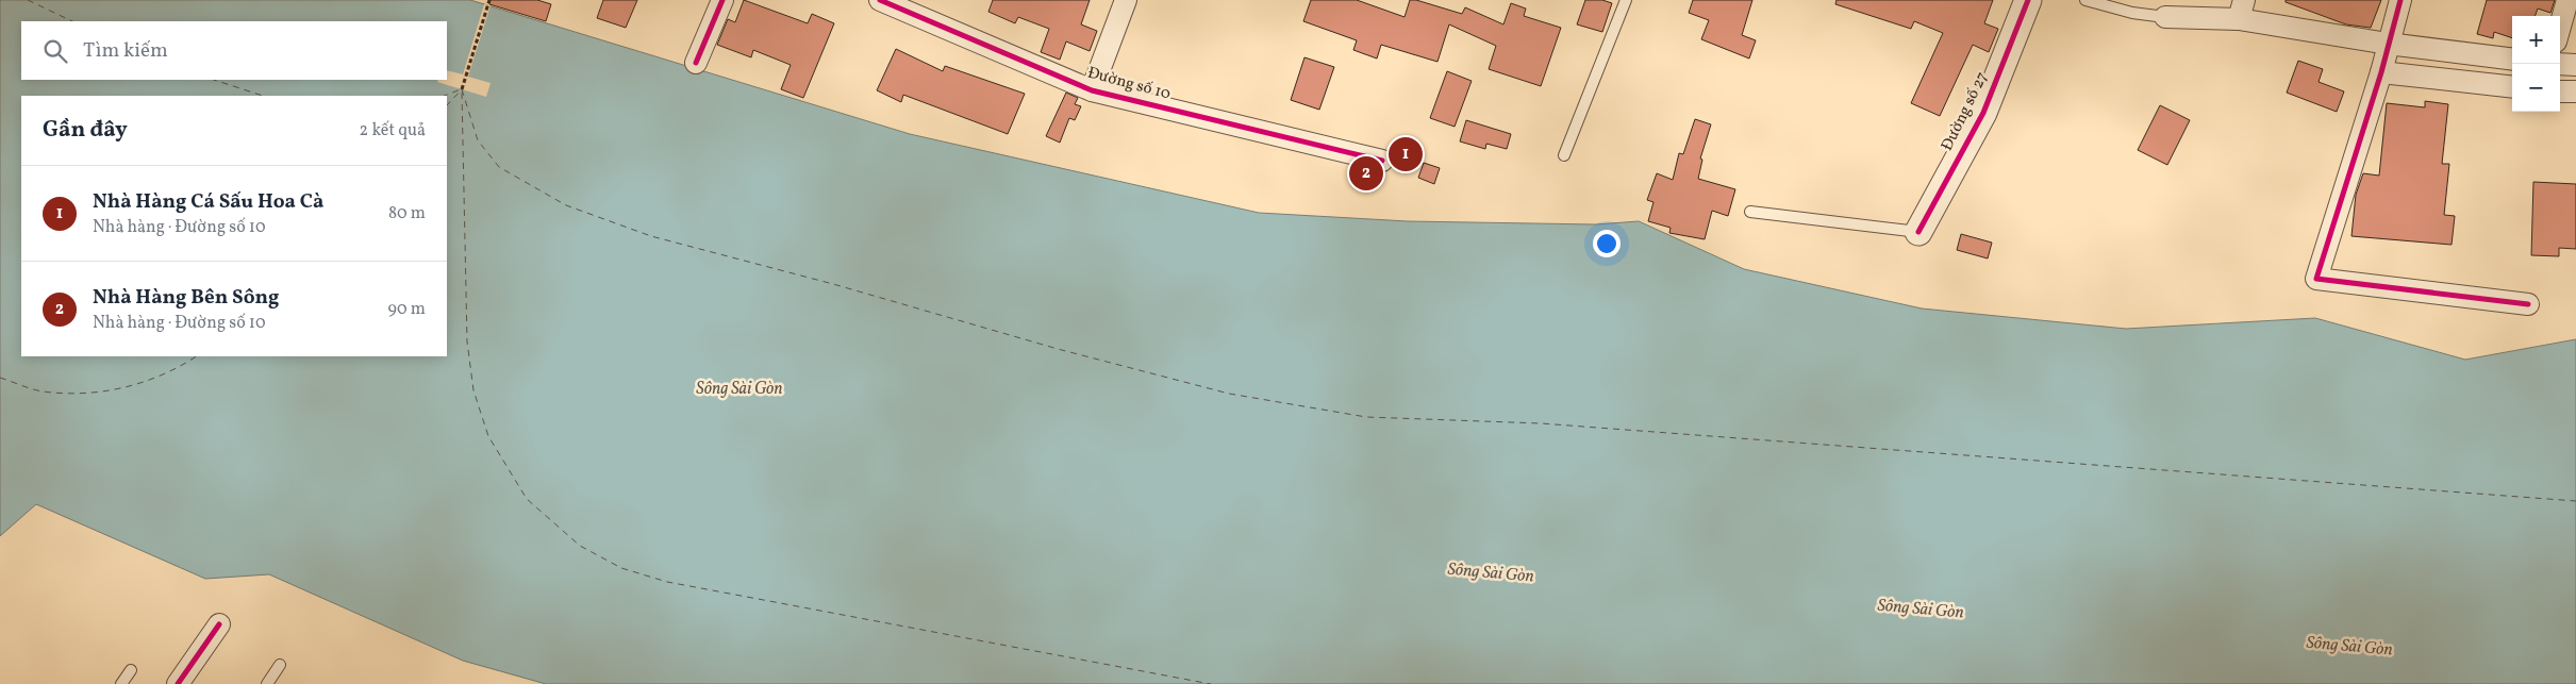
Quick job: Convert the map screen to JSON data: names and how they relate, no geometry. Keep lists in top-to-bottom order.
{
  "streets": {
    "street": ["Đường số 10", "Đường số 27"]
  },
  "water": ["Sông Sài Gòn"],
  "page": {
    "map_buttons": ["+", "−"],
    "search": "Tìm kiếm",
    "heading": ["Gần đây", "2 kết quả"],
    "pins": ["1", "2"],
    "list": [
      {
        "mark": "1",
        "name": "Nhà Hàng Cá Sấu Hoa Cà",
        "note": "Nhà hàng · Đường số 10",
        "value": "80 m"
      },
      {
        "mark": "2",
        "name": "Nhà Hàng Bên Sông",
        "note": "Nhà hàng · Đường số 10",
        "value": "90 m"
      }
    ]
  }
}
